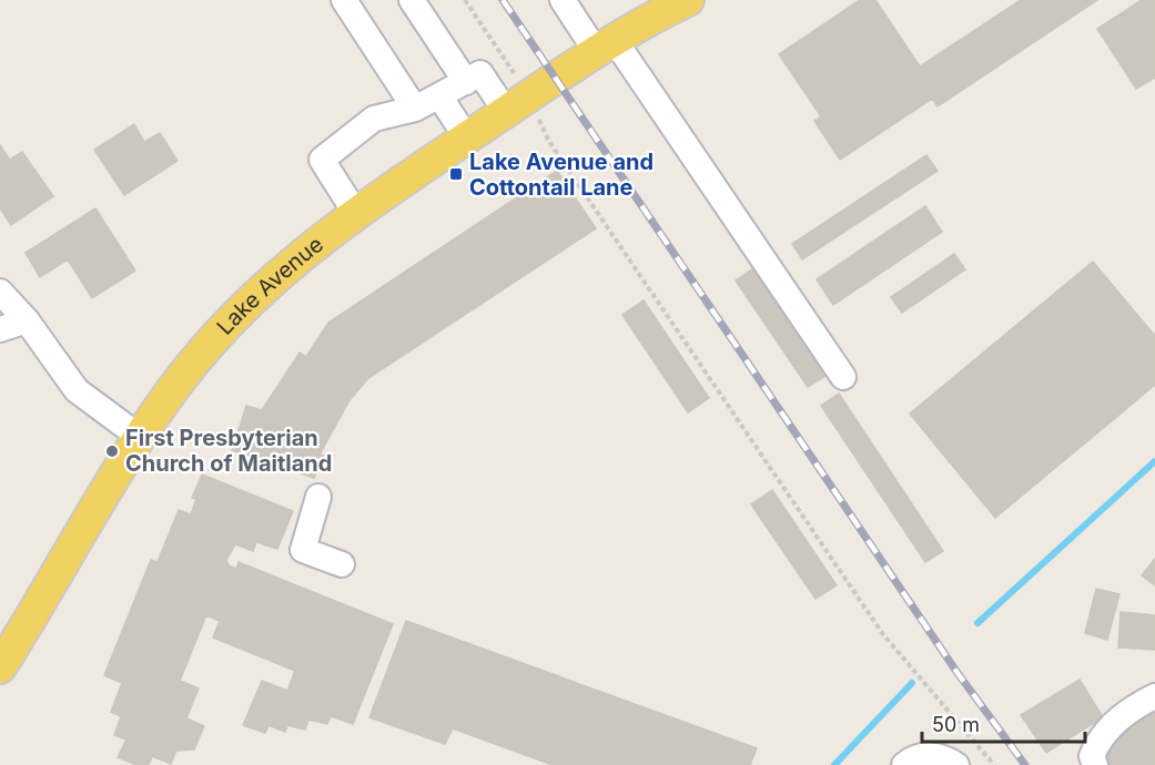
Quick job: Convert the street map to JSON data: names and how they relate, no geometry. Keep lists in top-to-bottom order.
{
  "streets": {
    "main road": ["Lake Avenue"]
  },
  "places": {
    "transit": ["Lake Avenue and Cottontail Lane"],
    "other": ["First Presbyterian Church of Maitland"]
  },
  "scale_bar": "50 m"
}
